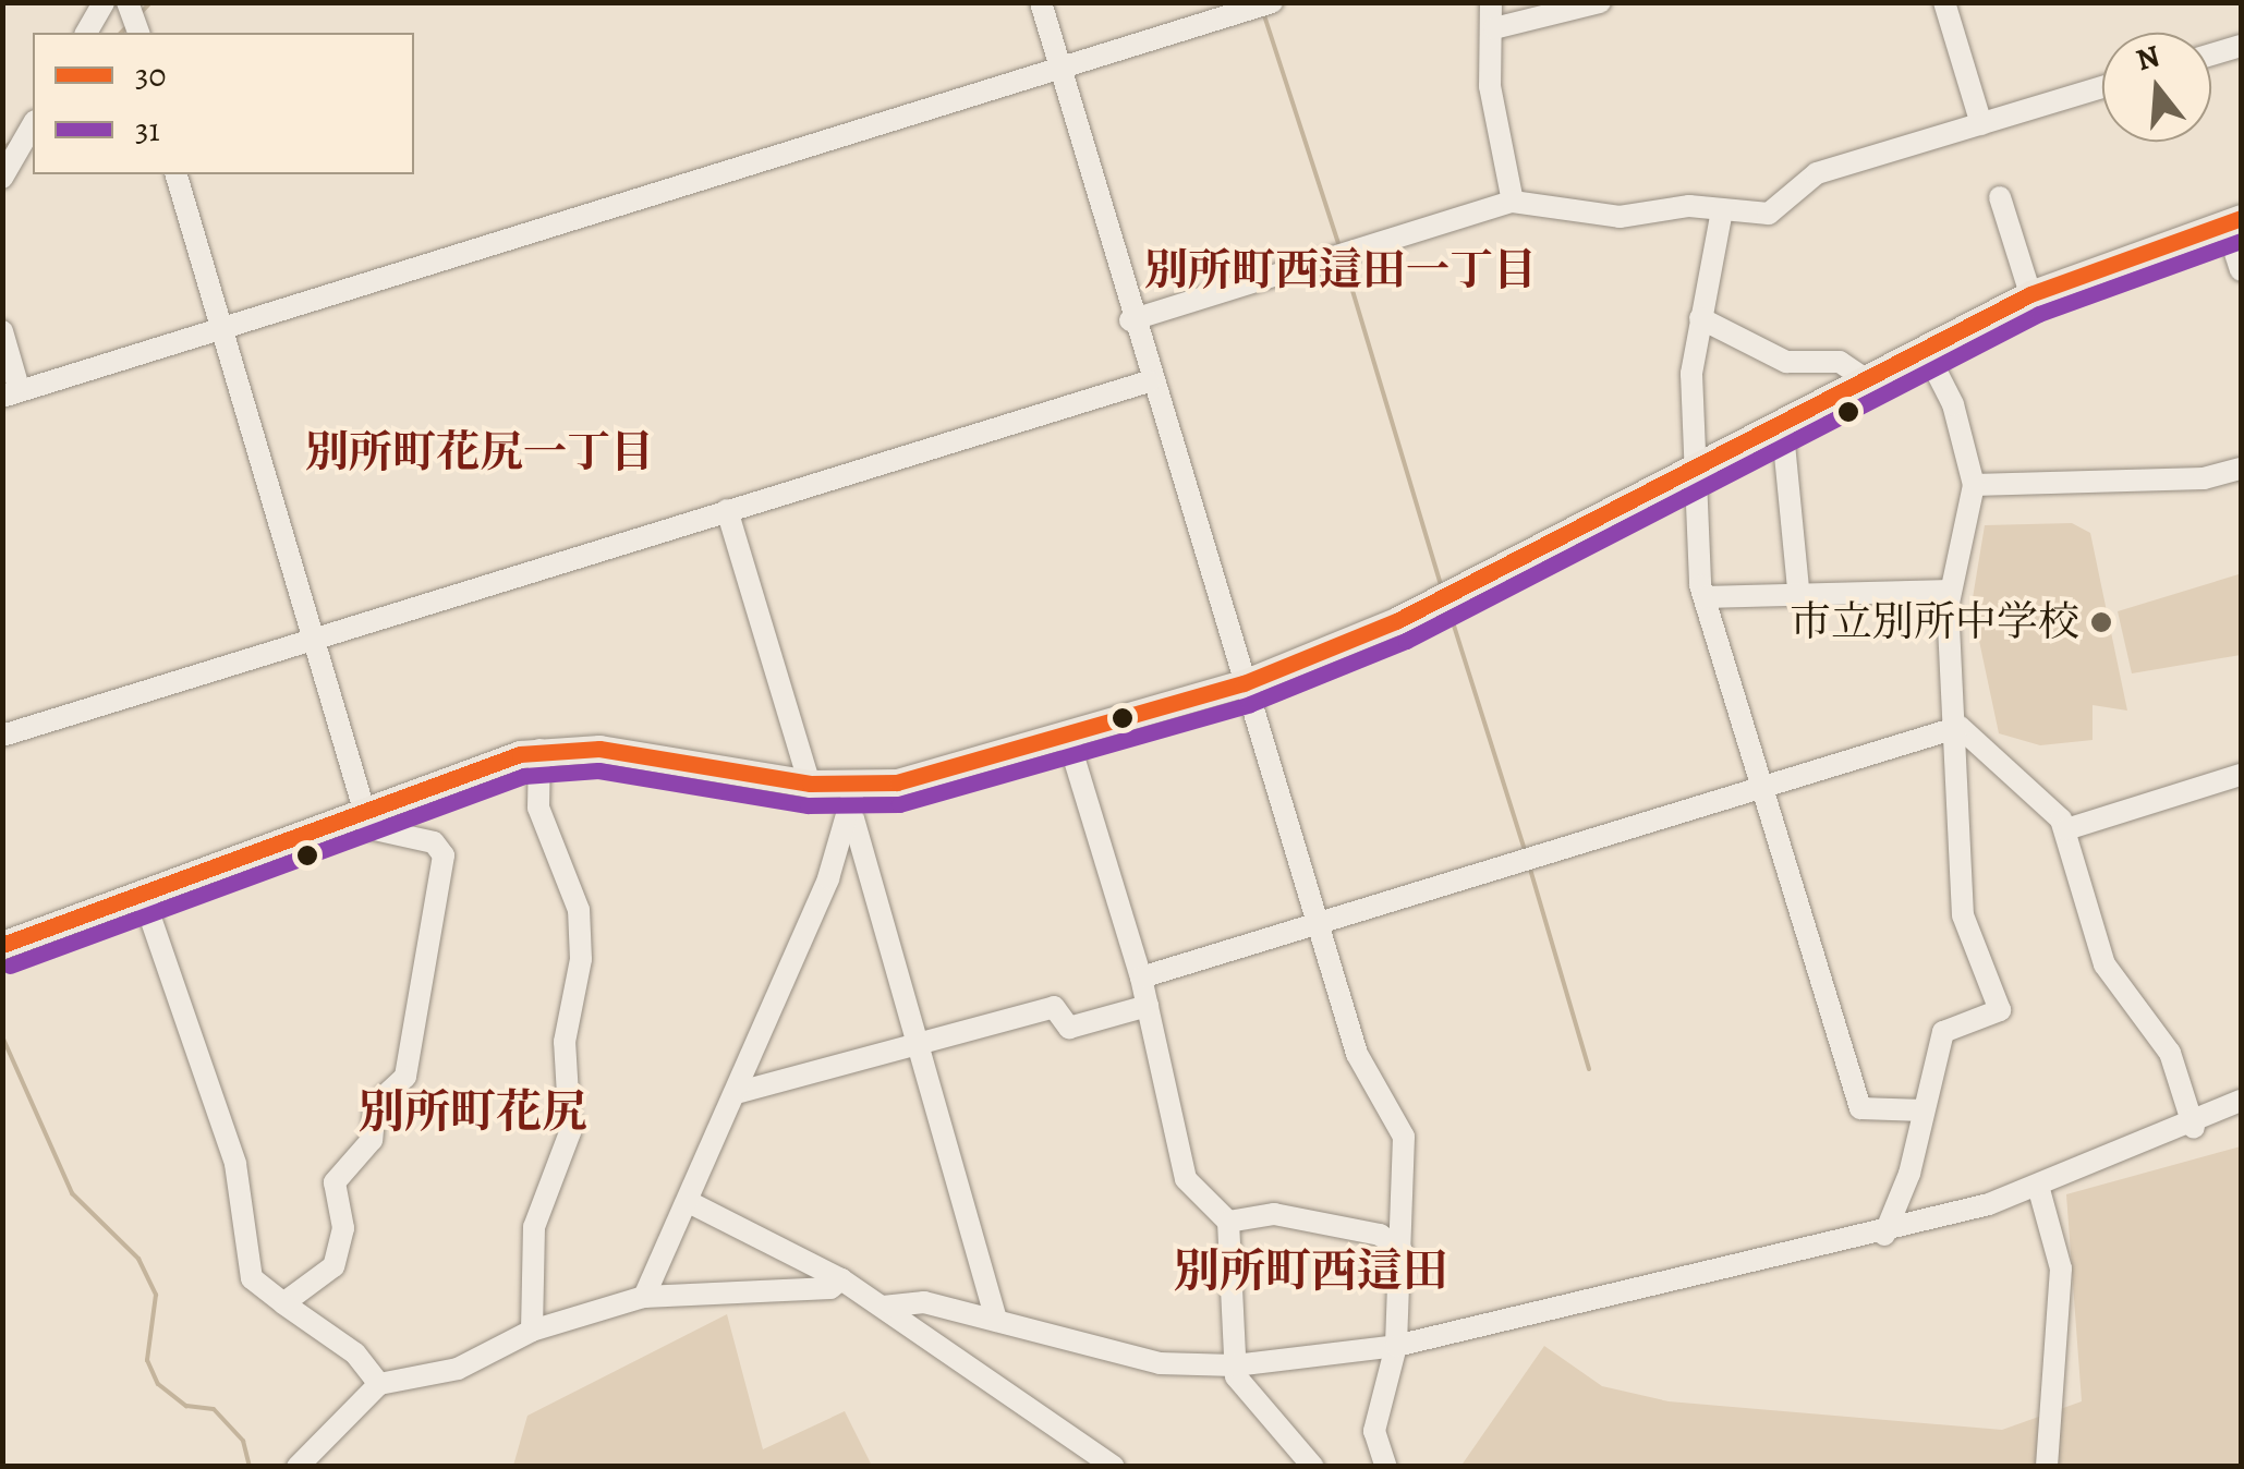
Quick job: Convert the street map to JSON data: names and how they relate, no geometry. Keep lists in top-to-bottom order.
{
  "districts": [
    "別所町西這田一丁目",
    "別所町花尻一丁目",
    "別所町花尻",
    "別所町西這田"
  ],
  "places": ["市立別所中学校"],
  "lines": ["transit line 30", "transit line 31"],
  "legend": ["30", "31"],
  "north": "top"
}
